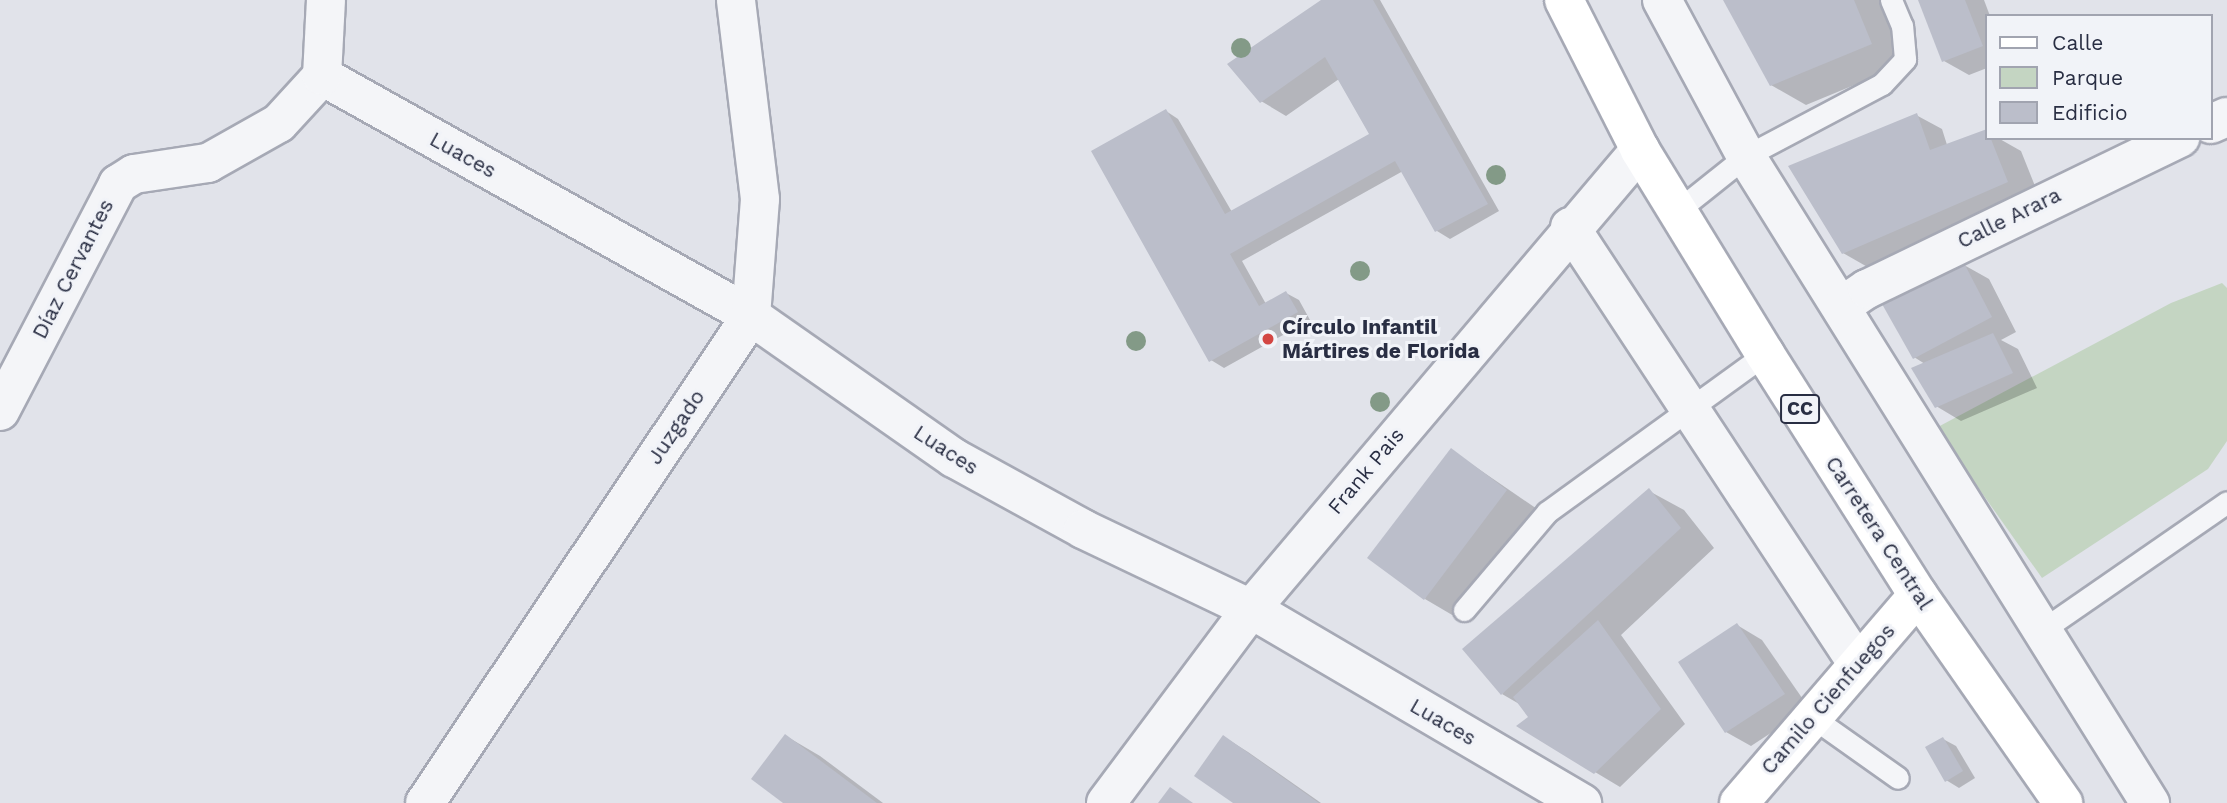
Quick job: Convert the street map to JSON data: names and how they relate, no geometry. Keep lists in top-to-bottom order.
{
  "streets": {
    "main road": ["CC", "Carretera Central", "Camilo Cienfuegos"],
    "street": [
      "Luaces",
      "Calle Arara",
      "Díaz Cervantes",
      "Juzgado",
      "Frank Pais"
    ]
  },
  "crossings": [
    ["Luaces", "Díaz Cervantes"],
    ["Luaces", "Juzgado"],
    ["Luaces", "Frank Pais"],
    ["Frank Pais", "Carretera Central"],
    ["Carretera Central", "Camilo Cienfuegos"]
  ],
  "places": ["Círculo Infantil Mártires de Florida"],
  "legend": ["Calle", "Parque", "Edificio"]
}
